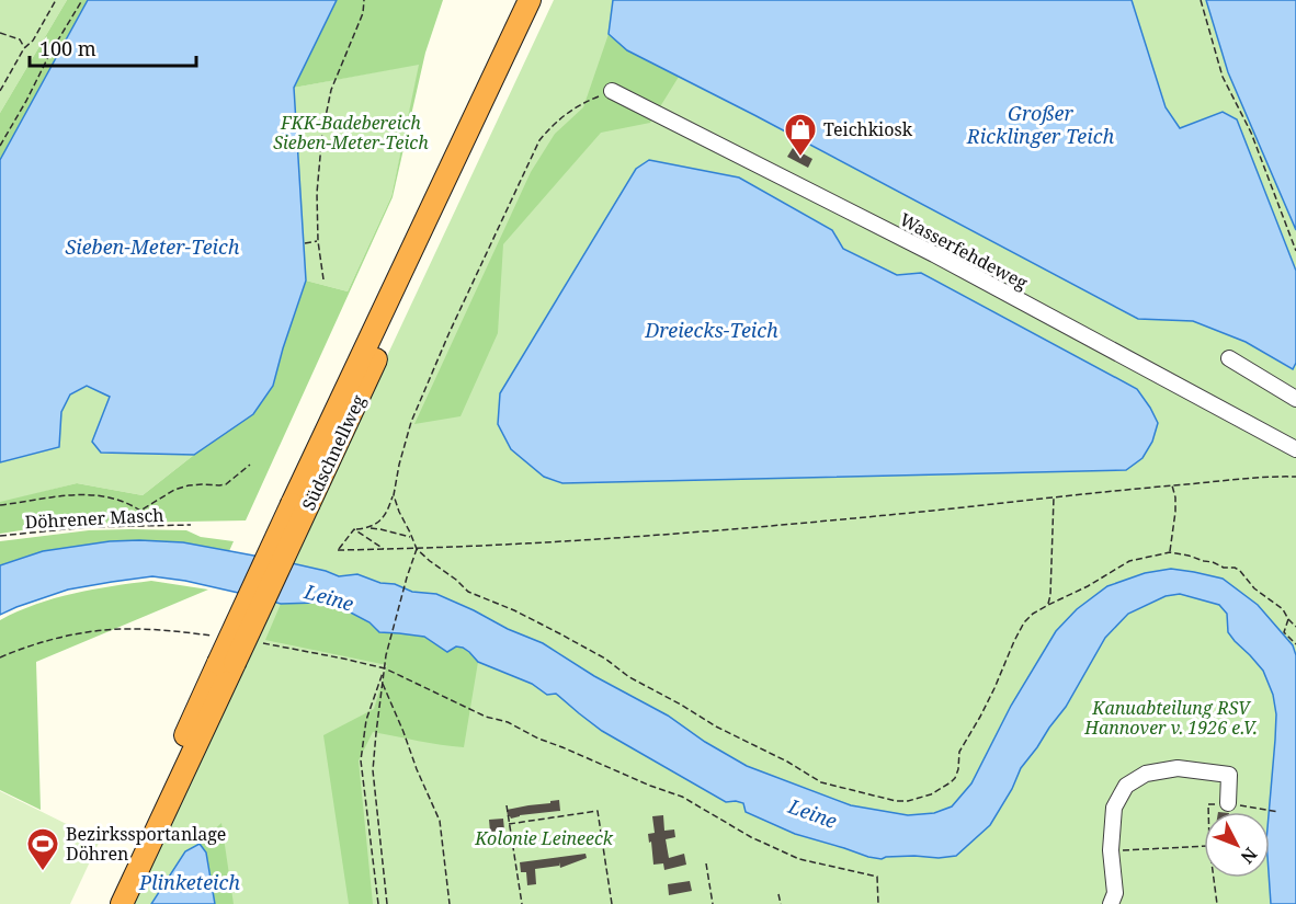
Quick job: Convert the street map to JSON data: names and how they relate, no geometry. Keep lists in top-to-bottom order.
{
  "streets": {
    "highway": ["Südschnellweg"],
    "lane": ["Wasserfehdeweg"],
    "path": ["Döhrener Masch"]
  },
  "water": [
    "Großer Ricklinger Teich",
    "Sieben-Meter-Teich",
    "Dreiecks-Teich",
    "Leine",
    "Plinketeich"
  ],
  "parks": ["FKK-Badebereich Sieben-Meter-Teich", "Kanuabteilung RSV Hannover v. 1926 e.V.", "Kolonie Leineeck"],
  "places": {
    "shop": ["Teichkiosk"],
    "sports": ["Bezirkssportanlage Döhren"]
  },
  "scale_bar": "100 m",
  "north": "bottom right"
}
